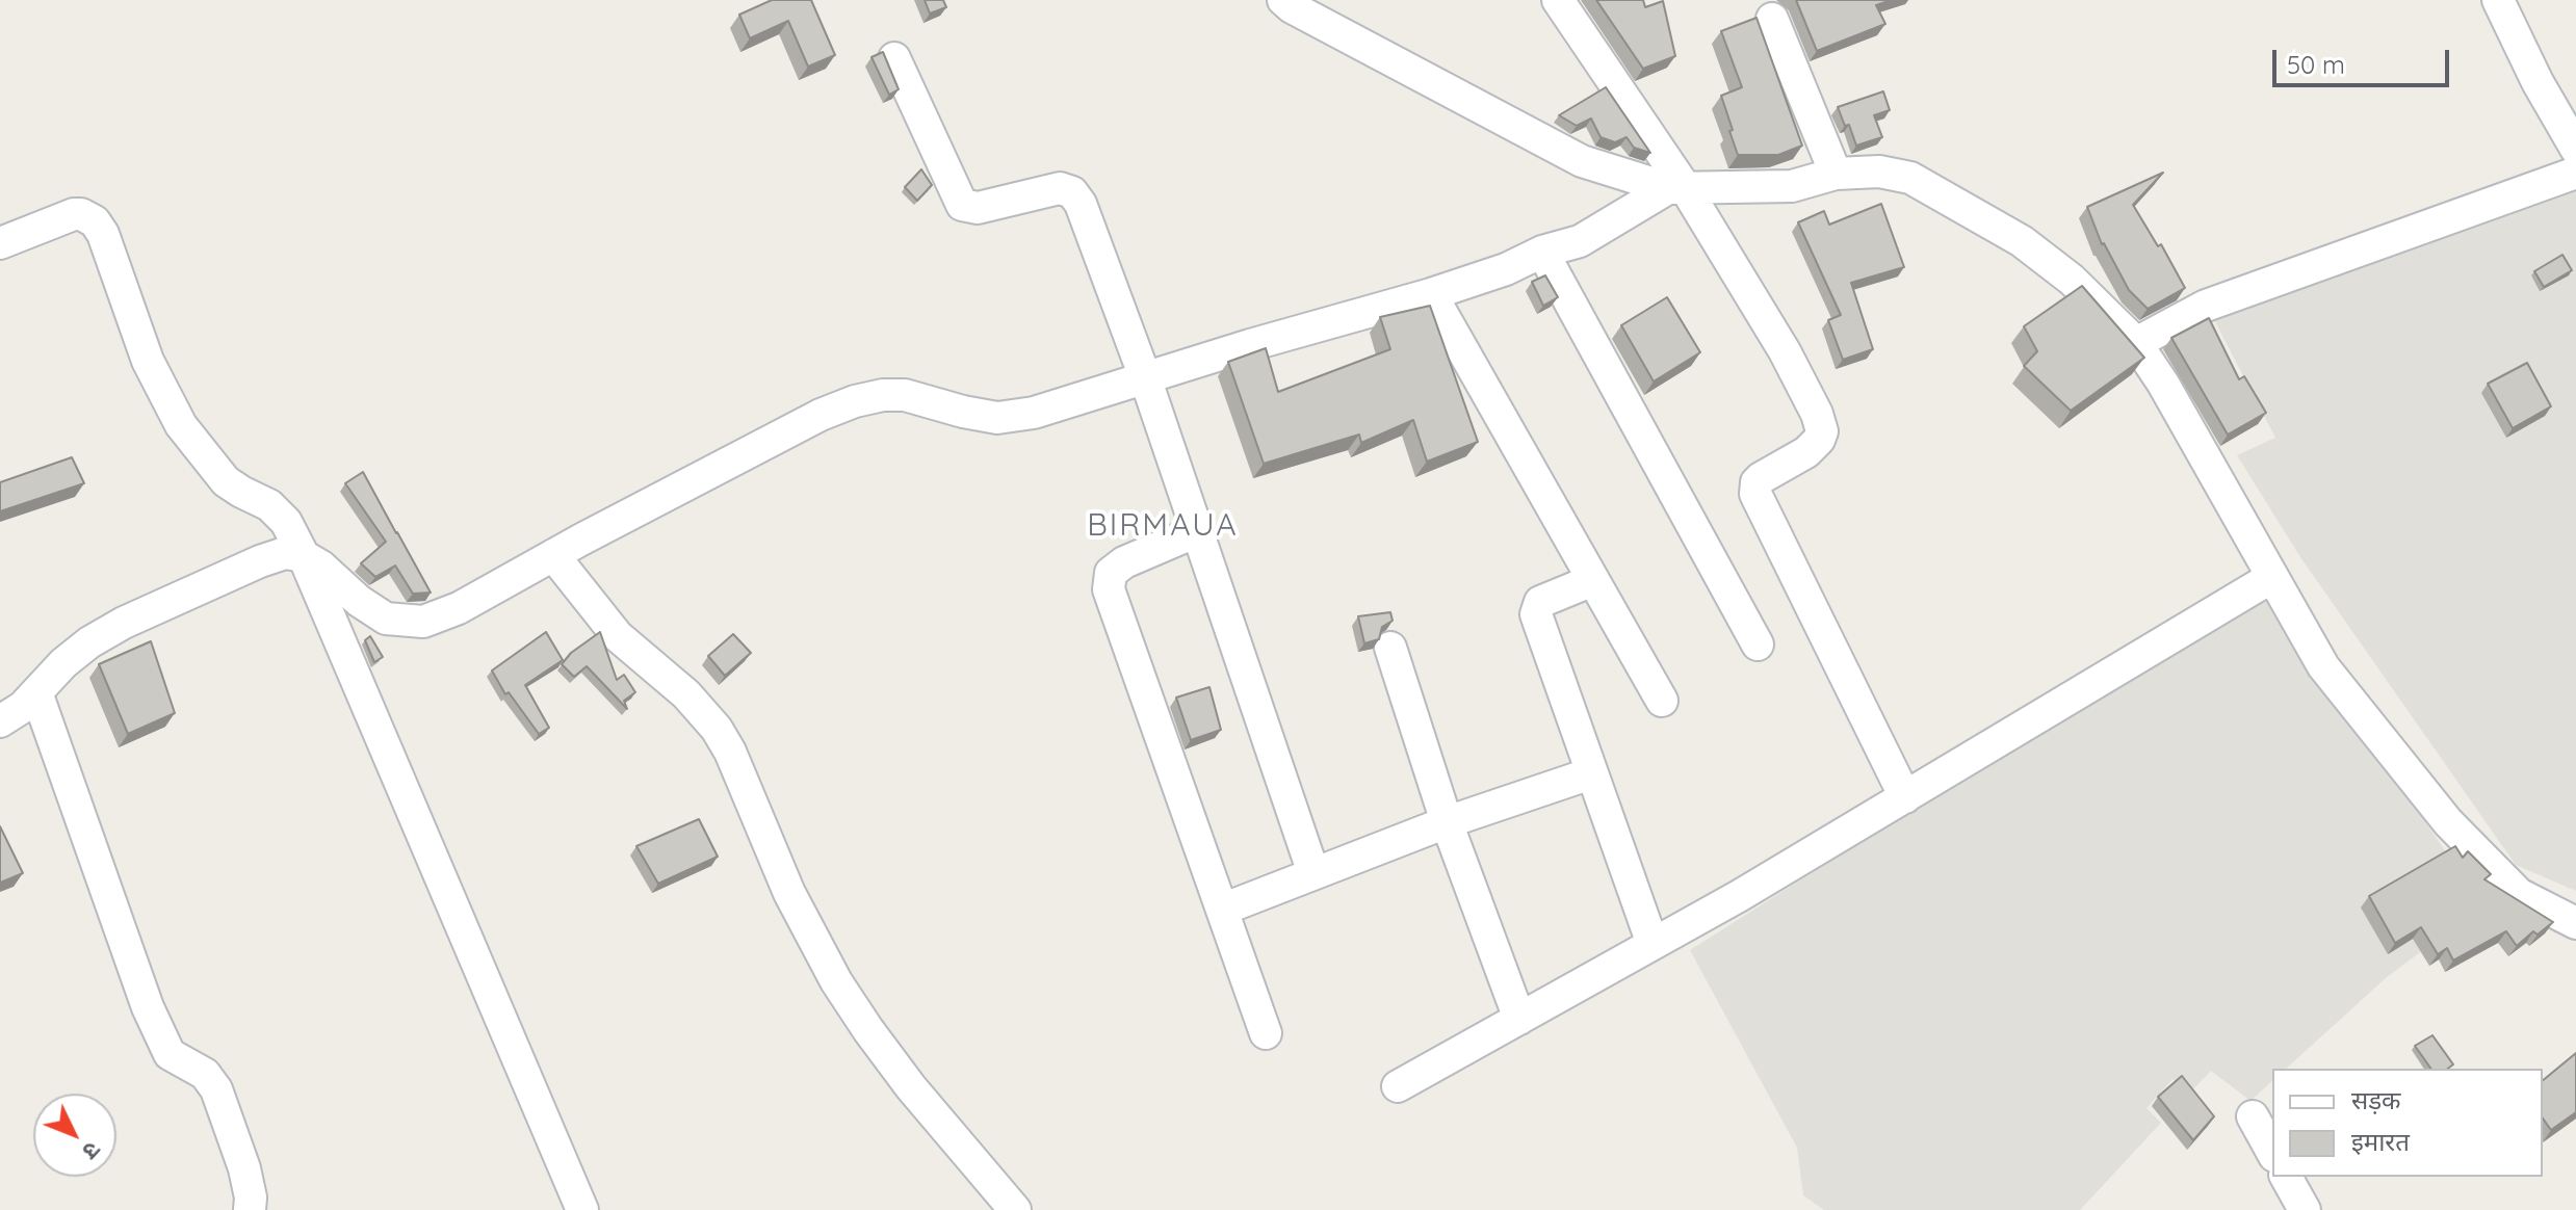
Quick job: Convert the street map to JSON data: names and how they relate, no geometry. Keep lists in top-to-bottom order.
{
  "districts": ["BIRMAUA"],
  "legend": ["सड़क", "इमारत"],
  "scale_bar": "50 m",
  "north": "bottom right"
}
